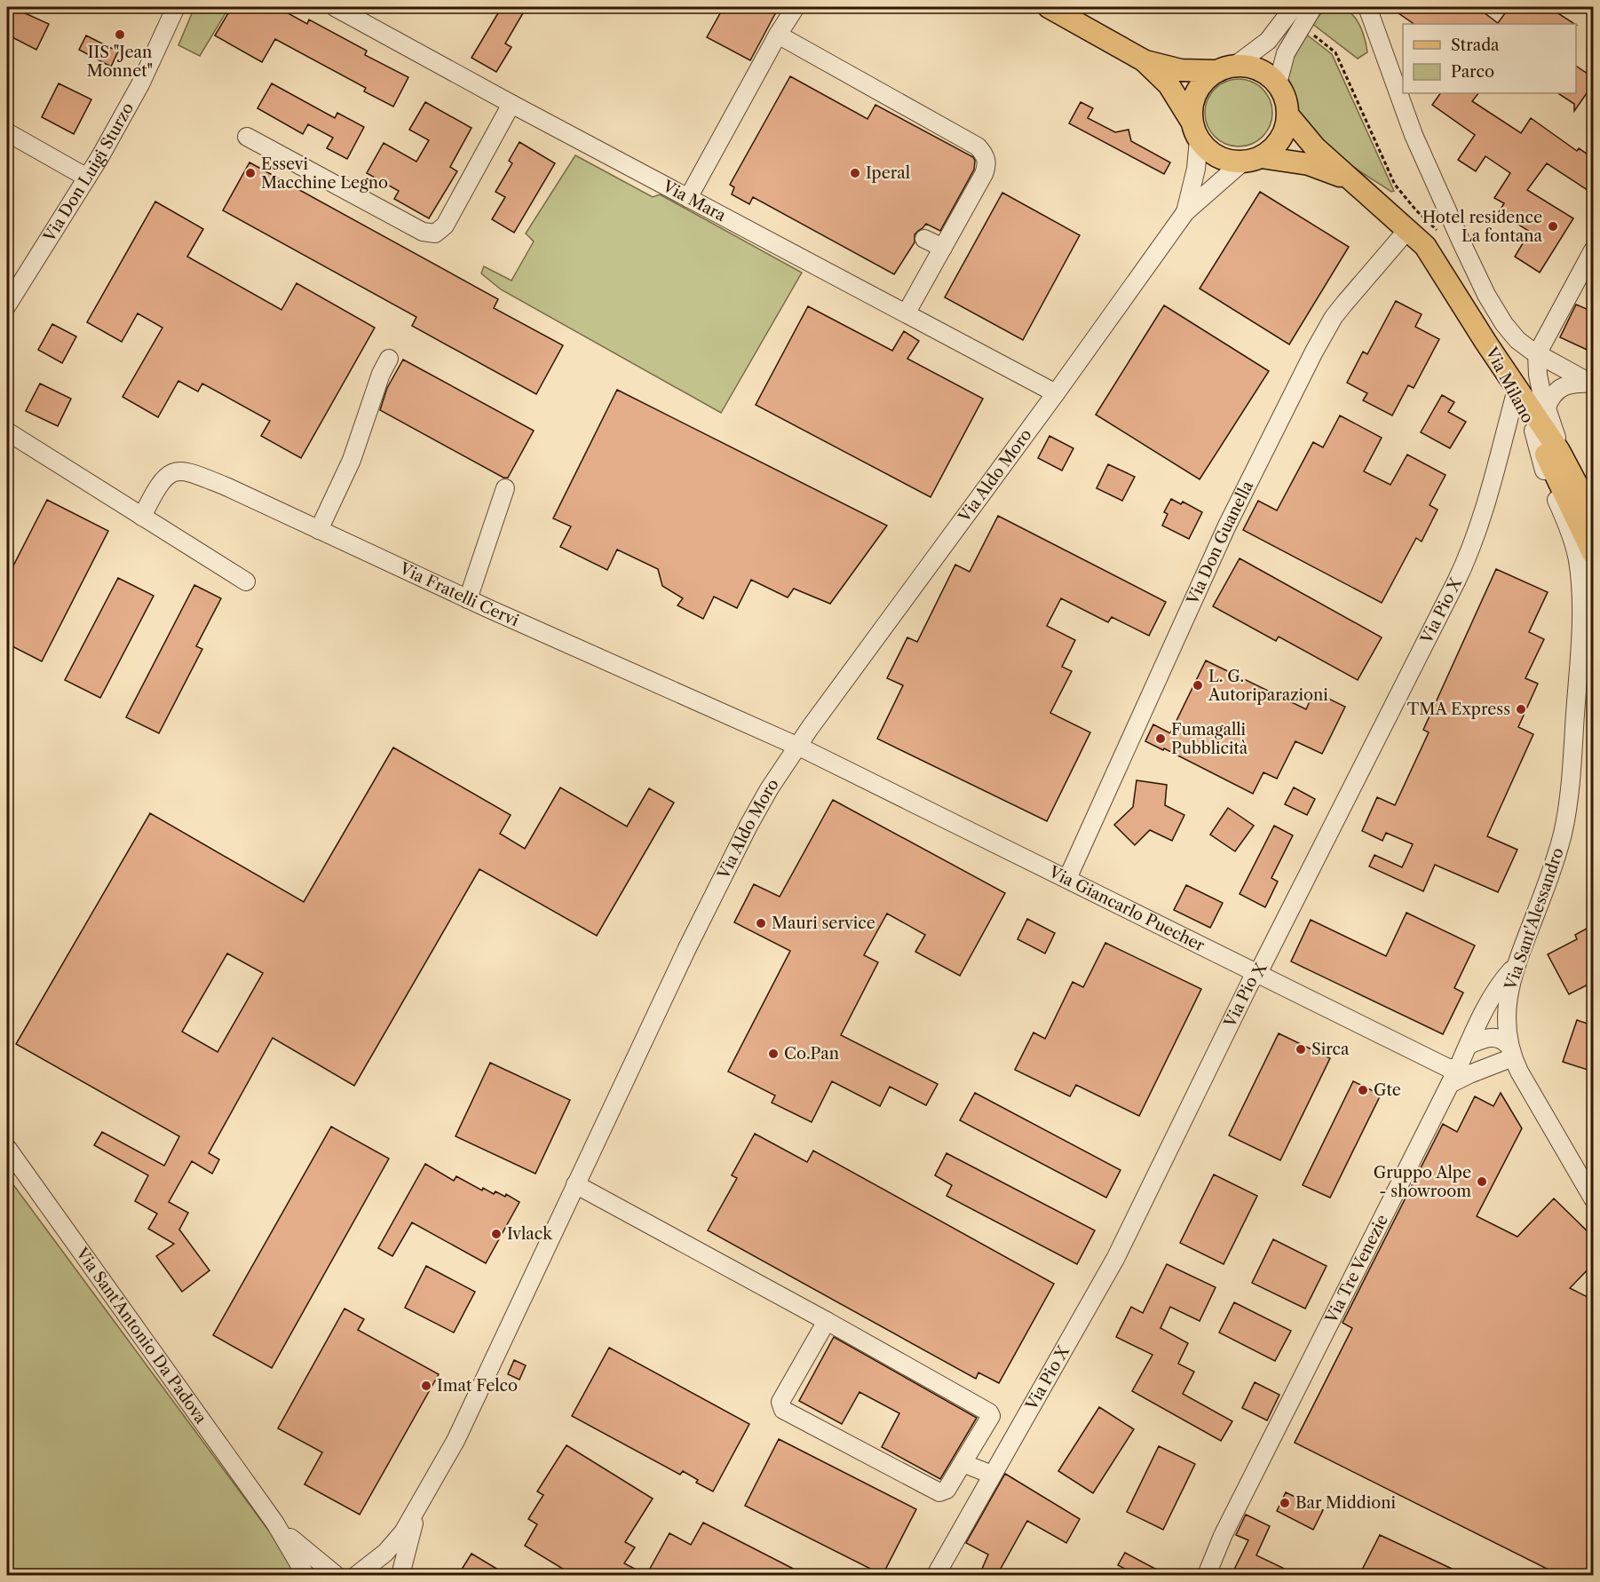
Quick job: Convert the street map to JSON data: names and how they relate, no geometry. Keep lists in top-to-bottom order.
{
  "streets": {
    "main road": ["Via Milano"],
    "street": [
      "Via Don Luigi Sturzo",
      "Via Mara",
      "Via Aldo Moro",
      "Via Don Guanella",
      "Via Fratelli Cervi",
      "Via Pio X",
      "Via Giancarlo Puecher",
      "Via Sant'Alessandro",
      "Via Tre Venezie",
      "Via Sant'Antonio Da Padova"
    ]
  },
  "crossings": [
    ["Via Mara", "Via Aldo Moro"],
    ["Via Milano", "Via Pio X"],
    ["Via Milano", "Via Sant'Alessandro"],
    ["Via Aldo Moro", "Via Fratelli Cervi"],
    ["Via Aldo Moro", "Via Giancarlo Puecher"],
    ["Via Don Guanella", "Via Giancarlo Puecher"],
    ["Via Fratelli Cervi", "Via Giancarlo Puecher"],
    ["Via Pio X", "Via Giancarlo Puecher"],
    ["Via Giancarlo Puecher", "Via Tre Venezie"],
    ["Via Sant'Alessandro", "Via Tre Venezie"]
  ],
  "places": [
    "IIS \"Jean Monnet\"",
    "Essevi Macchine Legno",
    "Iperal",
    "Hotel residence La fontana",
    "L. G. Autoriparazioni",
    "TMA Express",
    "Fumagalli Pubblicità",
    "Mauri service",
    "Sirca",
    "Co.Pan",
    "Gte",
    "Gruppo Alpe - showroom",
    "Ivlack",
    "Imat Felco",
    "Bar Middioni"
  ],
  "legend": ["Strada", "Parco"]
}
